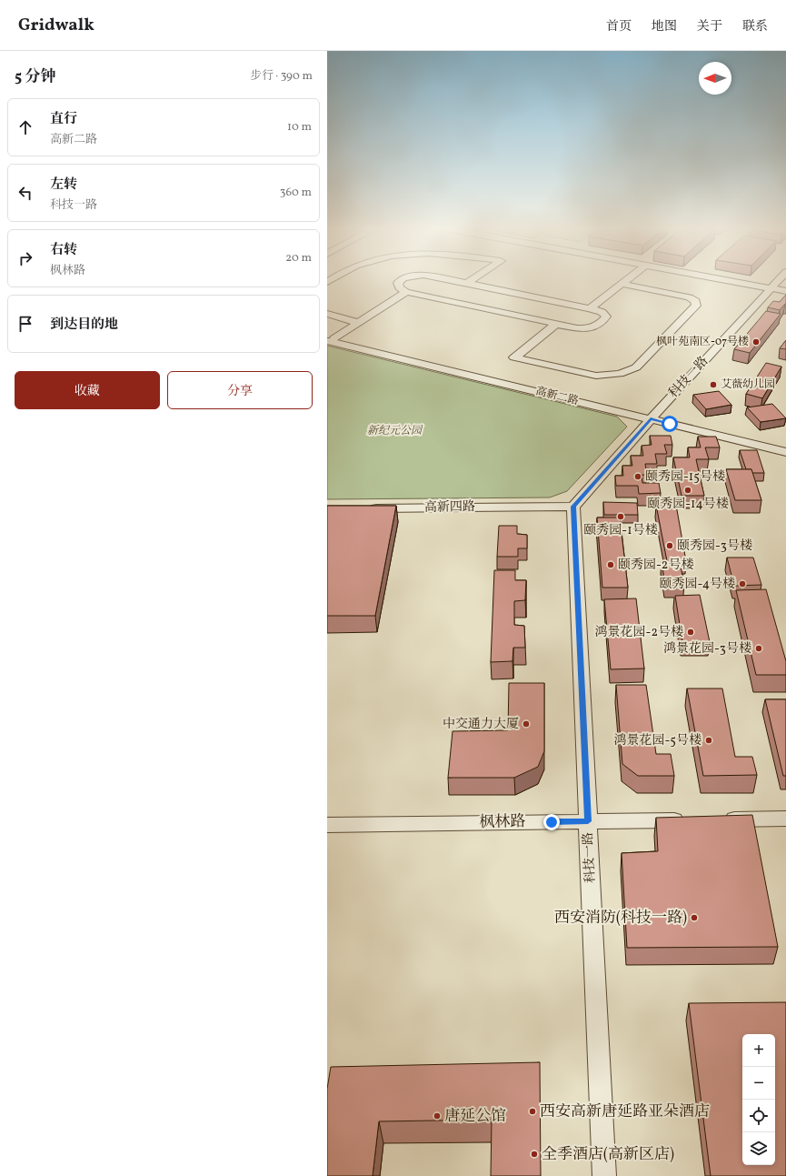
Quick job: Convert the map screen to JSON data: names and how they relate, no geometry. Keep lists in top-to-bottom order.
{
  "streets": {
    "street": [
      "科技一路",
      "高新二路",
      "高新四路",
      "枫林路"
    ]
  },
  "crossings": [
    ["科技一路", "高新二路"],
    ["科技一路", "高新四路"],
    ["科技一路", "枫林路"]
  ],
  "parks": ["新纪元公园"],
  "places": [
    "枫叶苑南区-07号楼",
    "艾薇幼儿园",
    "颐秀园-15号楼",
    "颐秀园-14号楼",
    "颐秀园-1号楼",
    "颐秀园-3号楼",
    "颐秀园-2号楼",
    "颐秀园-4号楼",
    "鸿景花园-2号楼",
    "鸿景花园-3号楼",
    "中交通力大厦",
    "鸿景花园-5号楼",
    "西安消防(科技一路)",
    "西安高新唐延路亚朵酒店",
    "唐延公馆",
    "全季酒店(高新区店)"
  ],
  "north": "left",
  "page": {
    "header": "Gridwalk",
    "nav": [
      "首页",
      "地图",
      "关于",
      "联系"
    ],
    "heading": ["5 分钟", "步行 · 390 m"],
    "list": [
      ["直行", "高新二路", "10 m"],
      ["左转", "科技一路", "360 m"],
      ["右转", "枫林路", "20 m"],
      "到达目的地"
    ],
    "buttons": ["收藏", "分享"],
    "map_buttons": ["+", "−"]
  }
}
